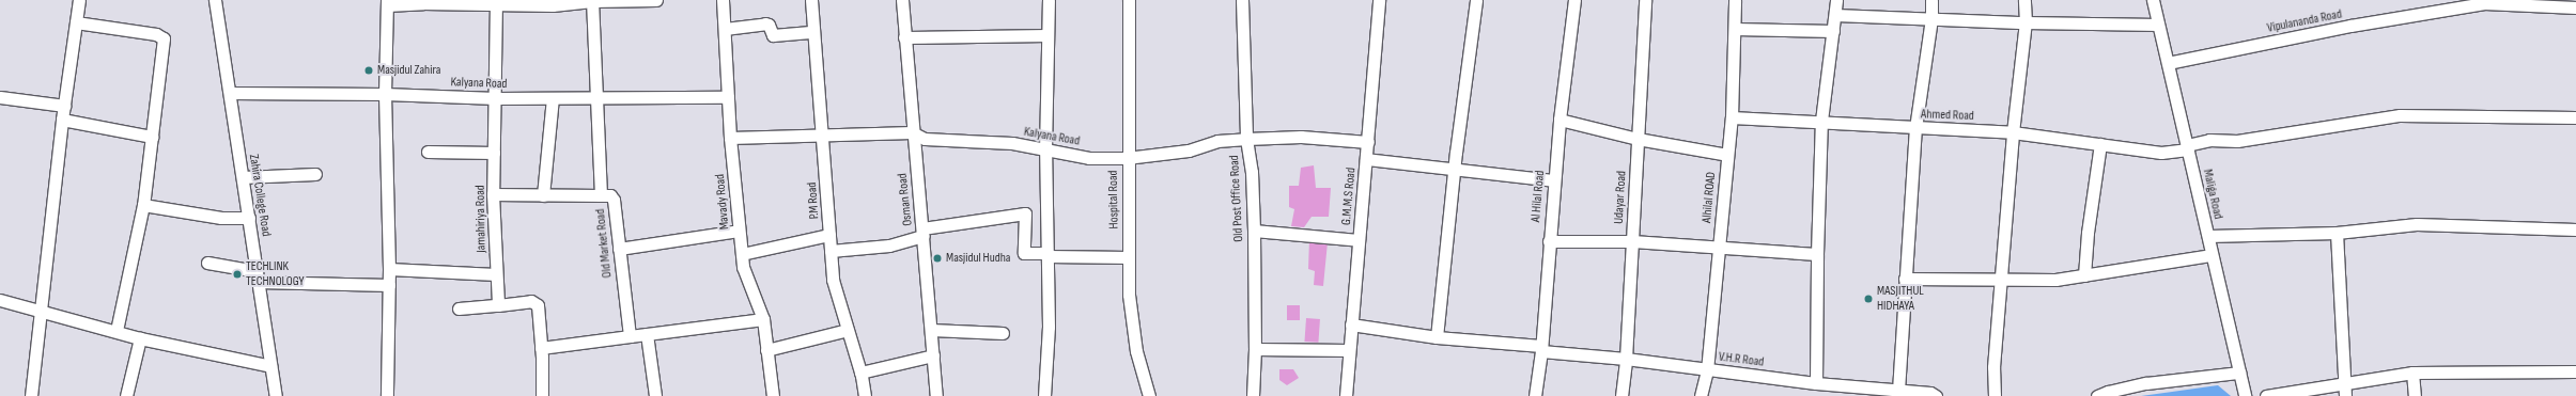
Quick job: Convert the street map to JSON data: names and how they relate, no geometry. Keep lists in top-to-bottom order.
{
  "streets": {
    "street": [
      "Vipulananda Road",
      "Kalyana Road",
      "Ahmed Road",
      "Maliga Road",
      "Zahira College Road",
      "G.M.M.S Road",
      "Al Hilal Road",
      "Udayar Road",
      "Alhilal ROAD",
      "Old Post Office Road",
      "Osman Road",
      "Hospital Road",
      "P.M Road",
      "Mavady Road",
      "Jamahiriya Road",
      "Old Market Road",
      "V.H.R Road"
    ]
  },
  "crossings": [
    ["Vipulananda Road", "Maliga Road"],
    ["Kalyana Road", "Zahira College Road"],
    ["Kalyana Road", "G.M.M.S Road"],
    ["Kalyana Road", "Old Post Office Road"],
    ["Kalyana Road", "Osman Road"],
    ["Kalyana Road", "Hospital Road"],
    ["Kalyana Road", "P.M Road"],
    ["Kalyana Road", "Mavady Road"],
    ["Kalyana Road", "Jamahiriya Road"],
    ["Kalyana Road", "Old Market Road"],
    ["Ahmed Road", "Maliga Road"],
    ["Ahmed Road", "Alhilal ROAD"],
    ["Al Hilal Road", "V.H.R Road"],
    ["Udayar Road", "V.H.R Road"],
    ["Alhilal ROAD", "V.H.R Road"]
  ],
  "places": [
    "Masjidul Zahira",
    "Masjidul Hudha",
    "TECHLINK TECHNOLOGY",
    "MASJITHUL HIDHAYA"
  ]
}
